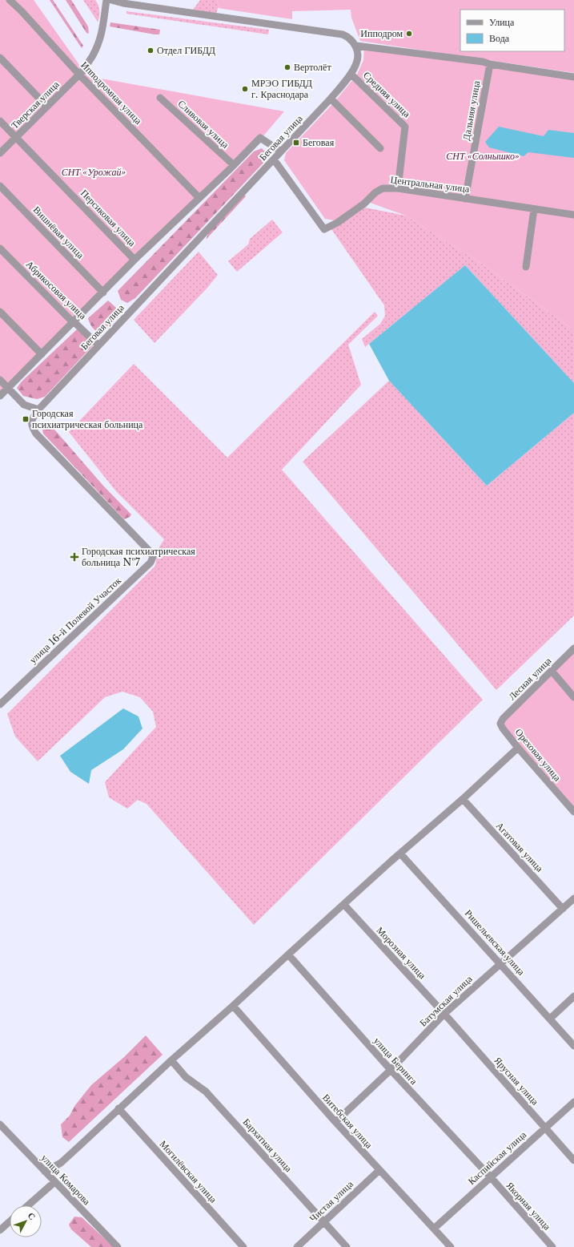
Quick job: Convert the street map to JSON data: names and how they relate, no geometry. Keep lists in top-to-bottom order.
{
  "streets": {
    "street": [
      "Ипподромная улица",
      "Средняя улица",
      "Тверская улица",
      "Дальняя улица",
      "Сливовая улица",
      "Беговая улица",
      "Центральная улица",
      "Персиковая улица",
      "Вишнёвая улица",
      "Абрикосовая улица",
      "улица 16-й Полевой Участок",
      "Лесная улица",
      "Ореховая улица",
      "Агатовая улица",
      "Ришельевская улица",
      "Морозная улица",
      "Батумская улица",
      "улица Беринга",
      "Ярусная улица",
      "Витебская улица",
      "Бархатная улица",
      "Каспийская улица",
      "Могилёвская улица",
      "улица Комарова",
      "Чистая улица",
      "Якорная улица"
    ]
  },
  "crossings": [
    ["Ипподромная улица", "Тверская улица"],
    ["Средняя улица", "Беговая улица"],
    ["Средняя улица", "Центральная улица"],
    ["Тверская улица", "Персиковая улица"],
    ["Дальняя улица", "Центральная улица"],
    ["Беговая улица", "Центральная улица"],
    ["Беговая улица", "Абрикосовая улица"],
    ["Беговая улица", "улица 16-й Полевой Участок"],
    ["Лесная улица", "Ореховая улица"],
    ["Агатовая улица", "Батумская улица"],
    ["Ришельевская улица", "Батумская улица"],
    ["Морозная улица", "Батумская улица"],
    ["Морозная улица", "Ярусная улица"],
    ["Батумская улица", "улица Беринга"],
    ["Батумская улица", "Ярусная улица"],
    ["Батумская улица", "Витебская улица"],
    ["улица Беринга", "Каспийская улица"],
    ["улица Беринга", "Якорная улица"],
    ["Ярусная улица", "Каспийская улица"],
    ["Витебская улица", "Каспийская улица"],
    ["Витебская улица", "Чистая улица"],
    ["Бархатная улица", "Чистая улица"],
    ["Каспийская улица", "Якорная улица"]
  ],
  "parks": ["СНТ «Солнышко»", "СНТ «Урожай»"],
  "places": {
    "other": [
      "Ипподром",
      "Отдел ГИБДД",
      "Вертолёт",
      "МРЭО ГИБДД г. Краснодара"
    ],
    "transit": ["Беговая", "Городская психиатрическая больница"],
    "health": ["Городская психиатрическая больница №7"]
  },
  "legend": ["Улица", "Вода"],
  "north": "top right"
}
